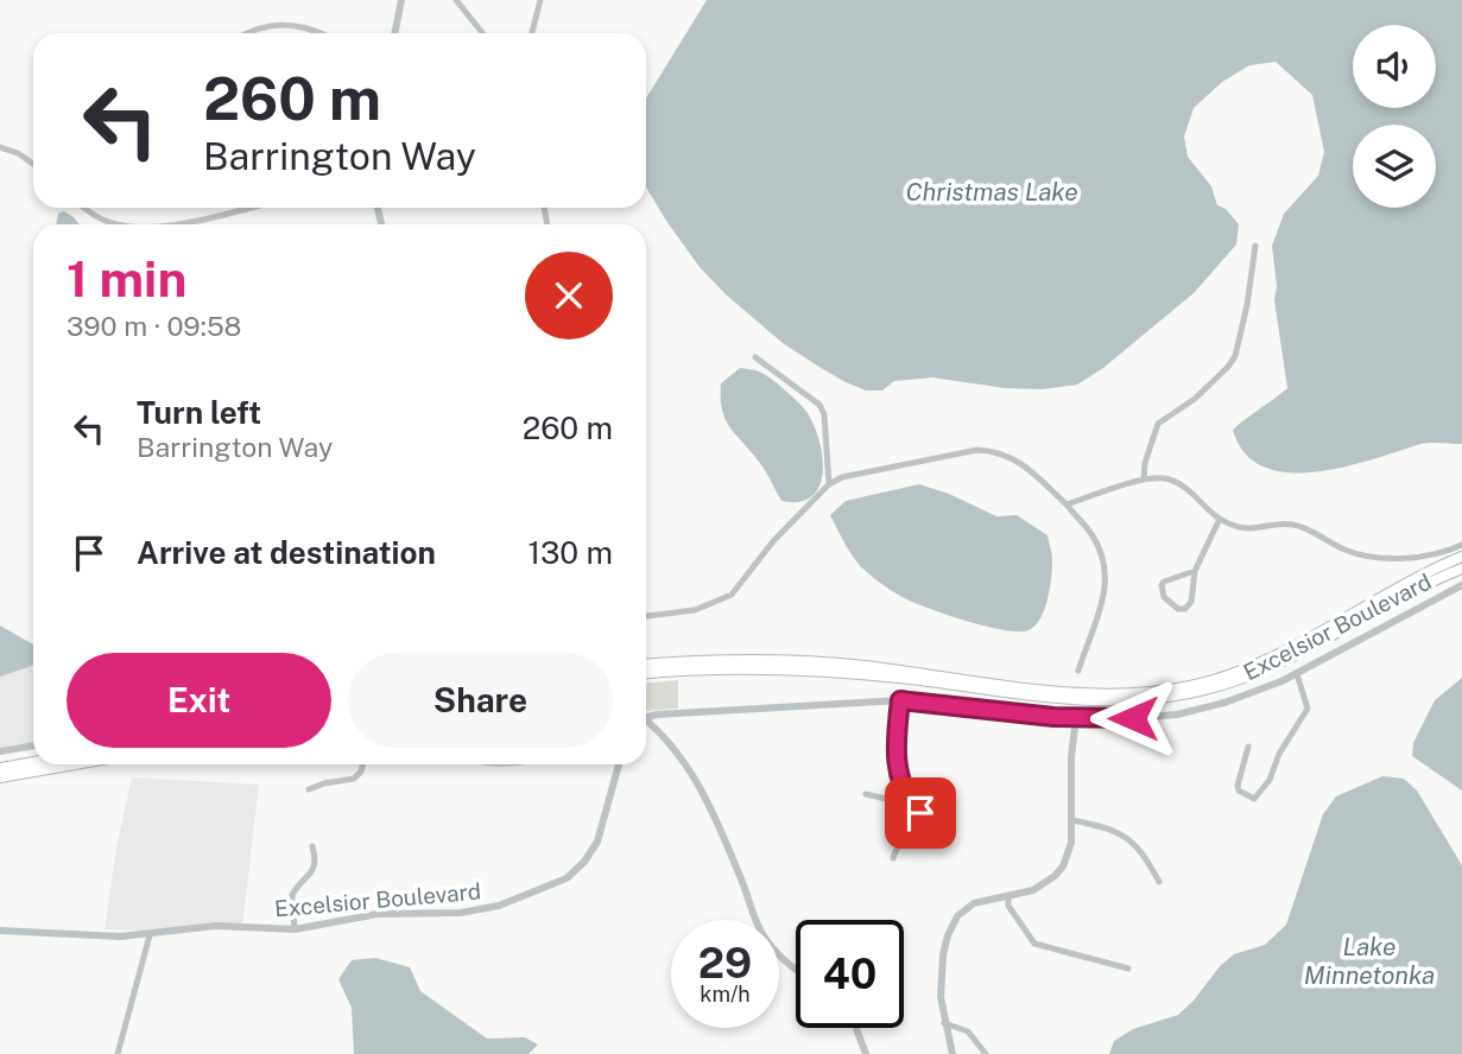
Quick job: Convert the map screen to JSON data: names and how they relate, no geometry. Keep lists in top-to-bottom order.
{
  "streets": {
    "street": ["Excelsior Boulevard"]
  },
  "water": ["Christmas Lake", "Lake Minnetonka"],
  "page": {
    "turn": ["260 m", "Barrington Way"],
    "heading": ["1 min", "390 m · 09:58"],
    "list": [
      {
        "name": "Turn left",
        "note": "Barrington Way",
        "value": "260 m"
      },
      {
        "name": "Arrive at destination",
        "value": "130 m"
      }
    ],
    "buttons": ["Exit", "Share"],
    "speed": "29 km/h",
    "limit": "40"
  }
}
